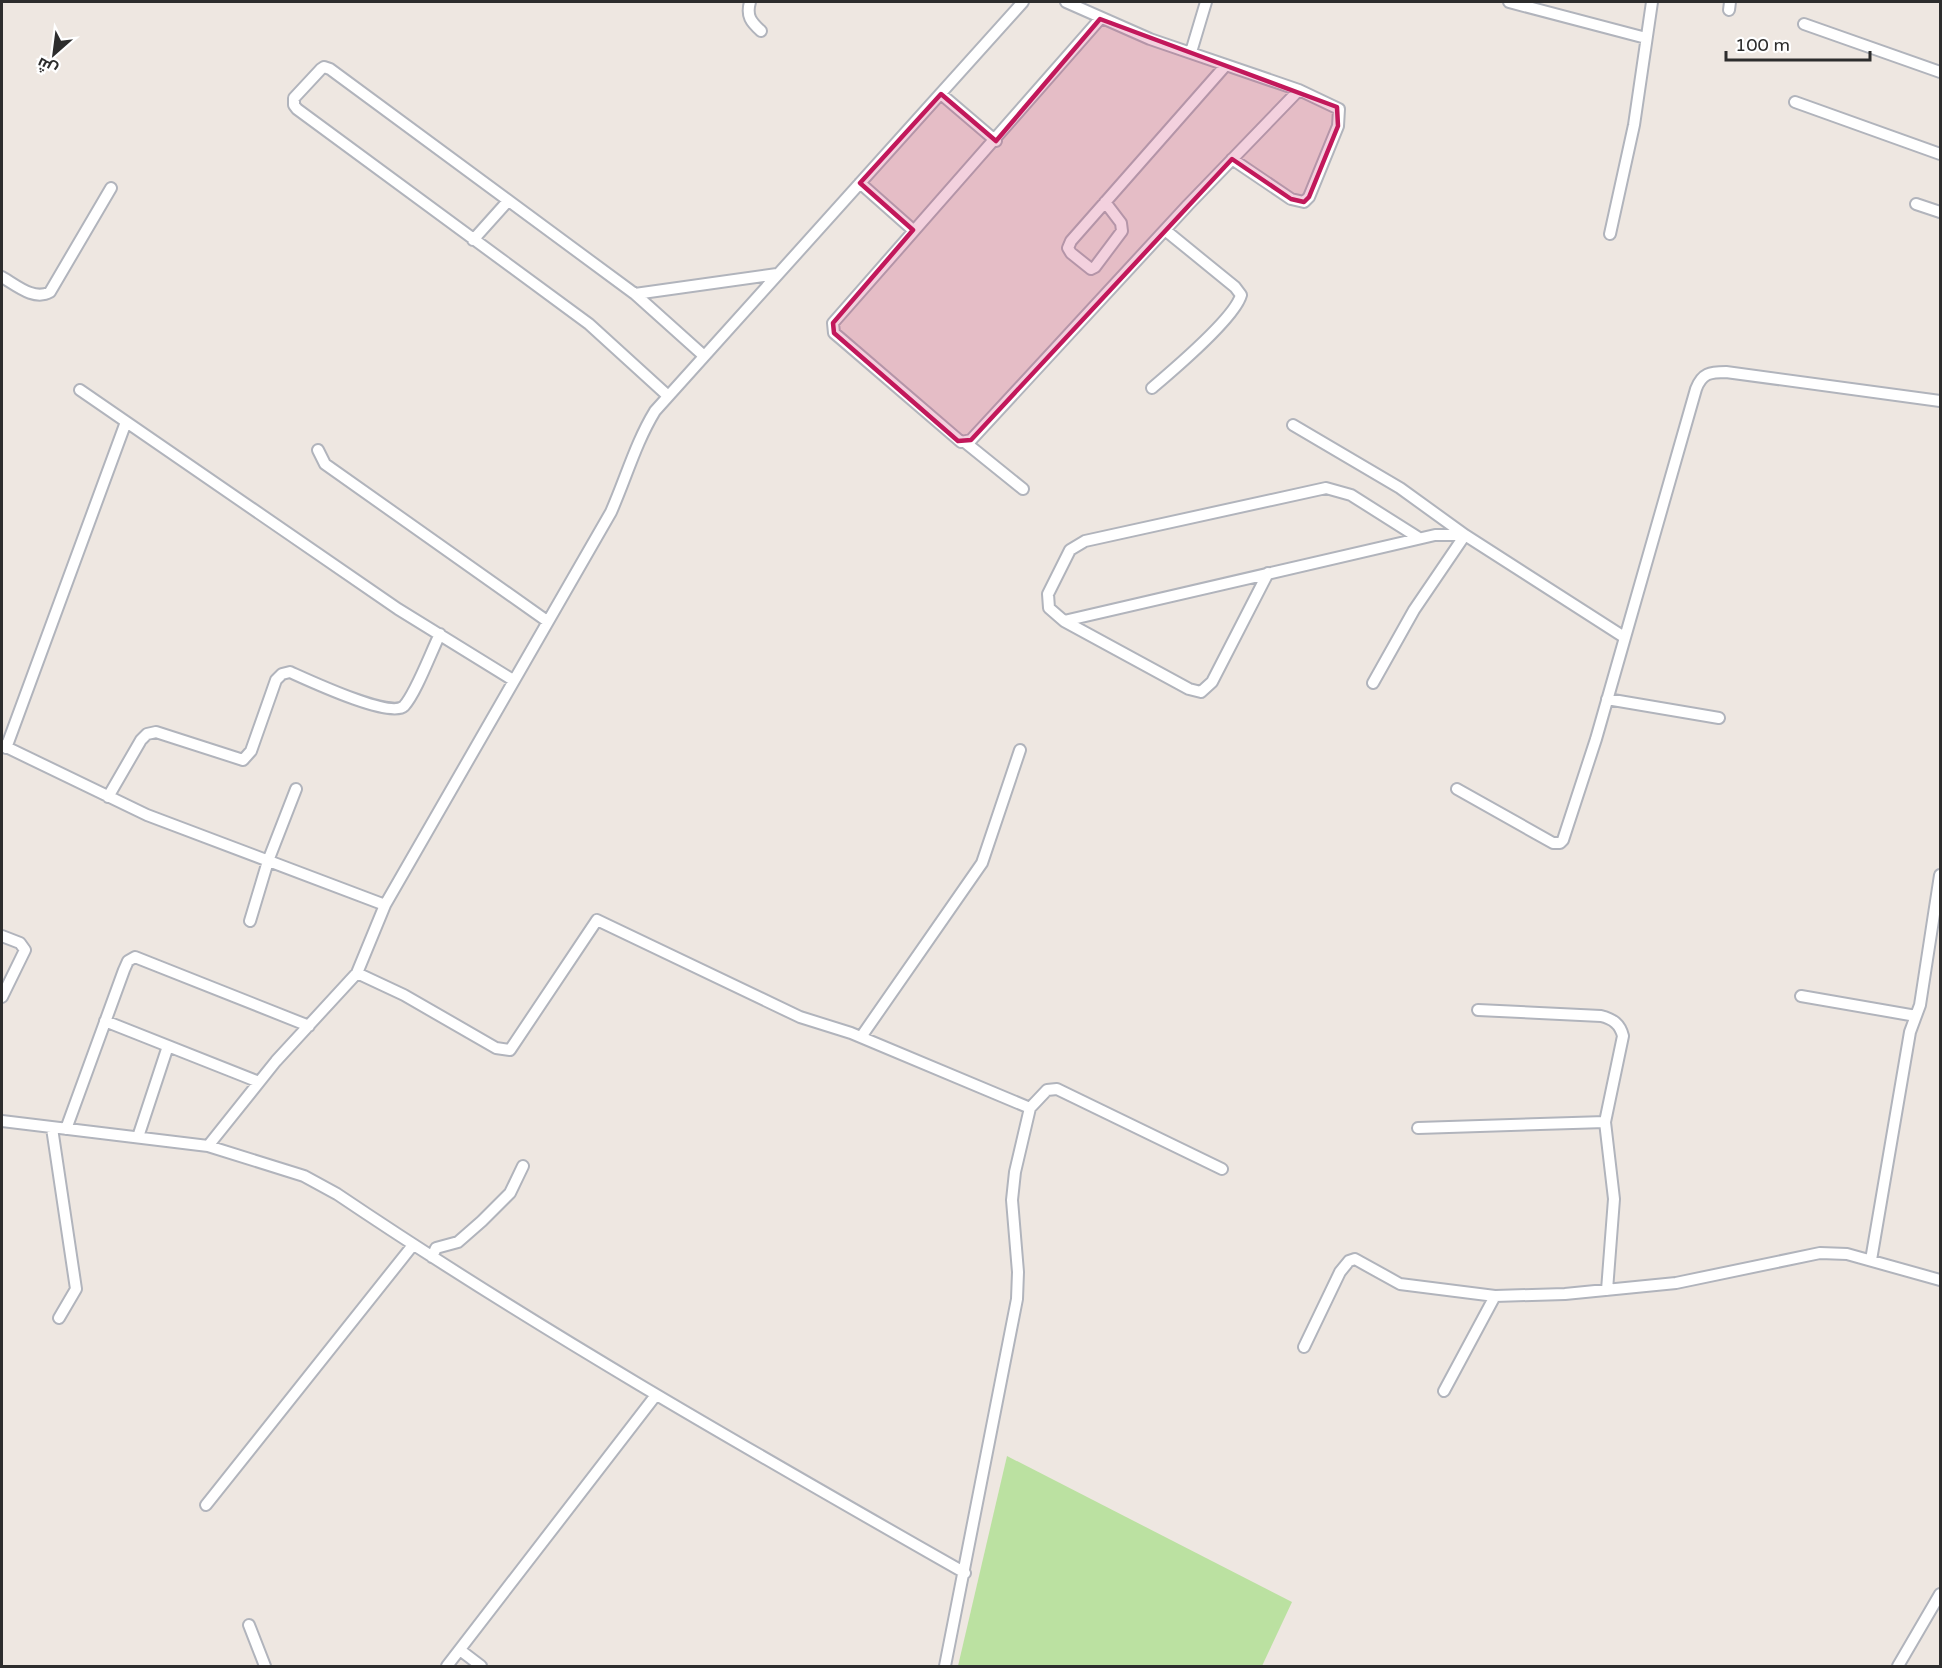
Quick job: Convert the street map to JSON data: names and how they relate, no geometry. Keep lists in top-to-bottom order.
{
  "scale_bar": "100 m",
  "north": "bottom left"
}
